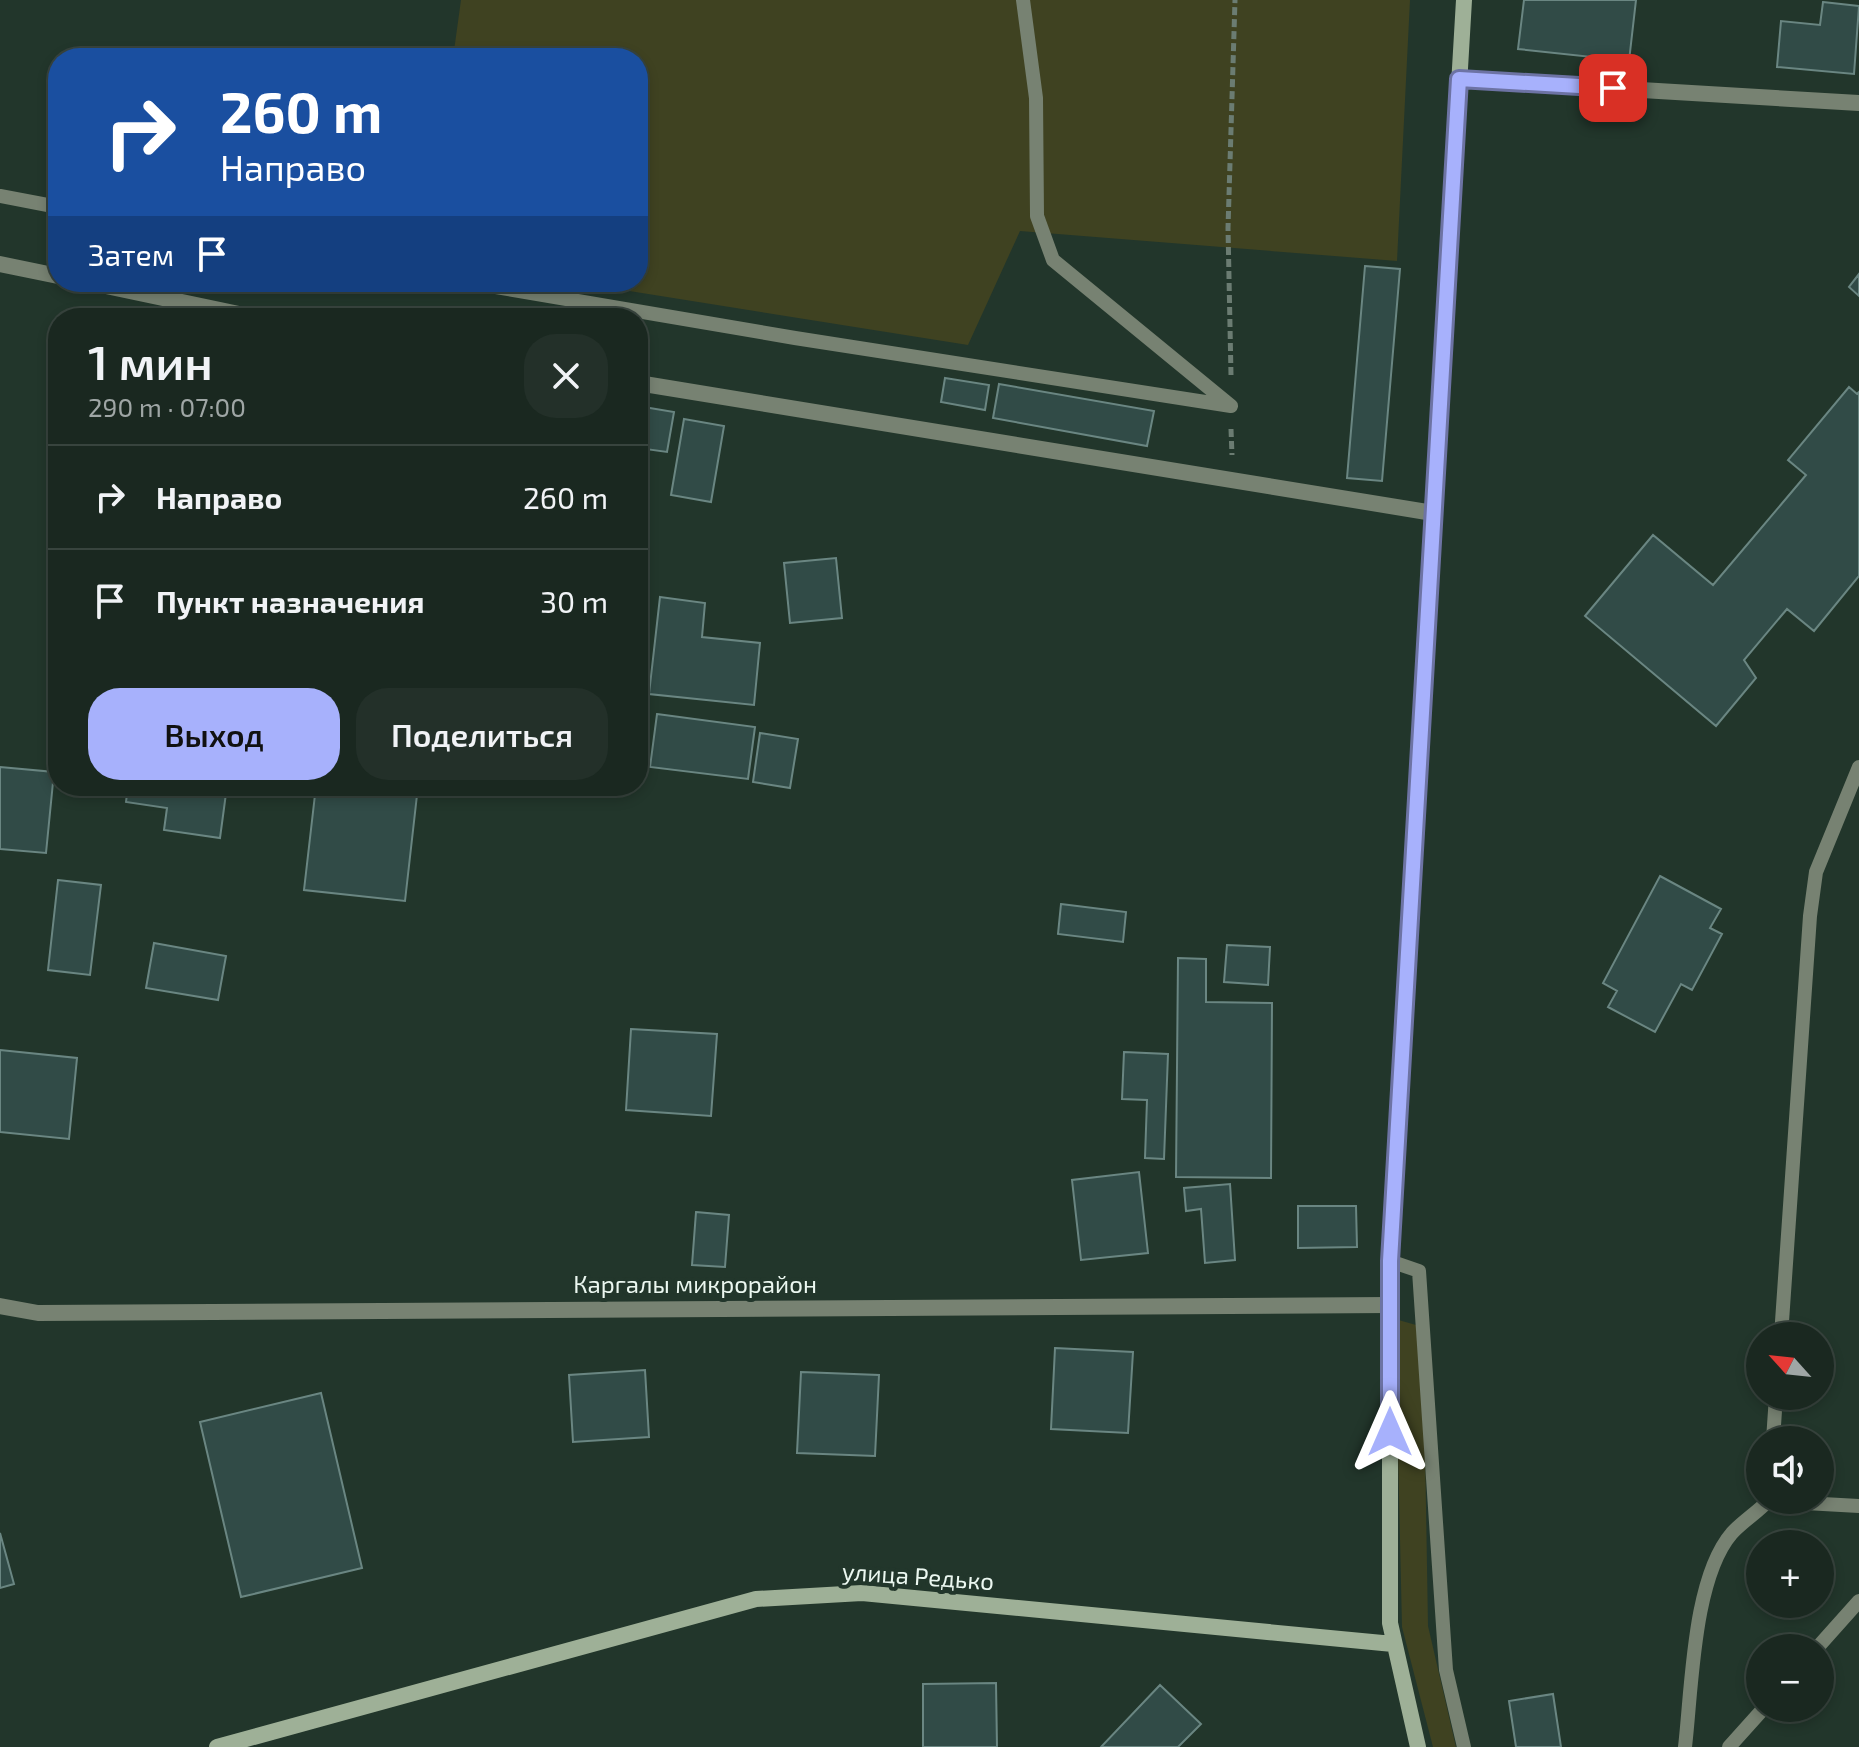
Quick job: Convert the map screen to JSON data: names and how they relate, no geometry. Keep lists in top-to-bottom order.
{
  "streets": {
    "street": ["Каргалы микрорайон", "улица Редько"]
  },
  "north": "top left",
  "page": {
    "turn": ["260 m", "Направо"],
    "then": "Затем",
    "heading": ["1 мин", "290 m · 07:00"],
    "list": [
      {
        "name": "Направо",
        "value": "260 m"
      },
      {
        "name": "Пункт назначения",
        "value": "30 m"
      }
    ],
    "buttons": ["Выход", "Поделиться"],
    "map_buttons": ["+", "−"]
  }
}
